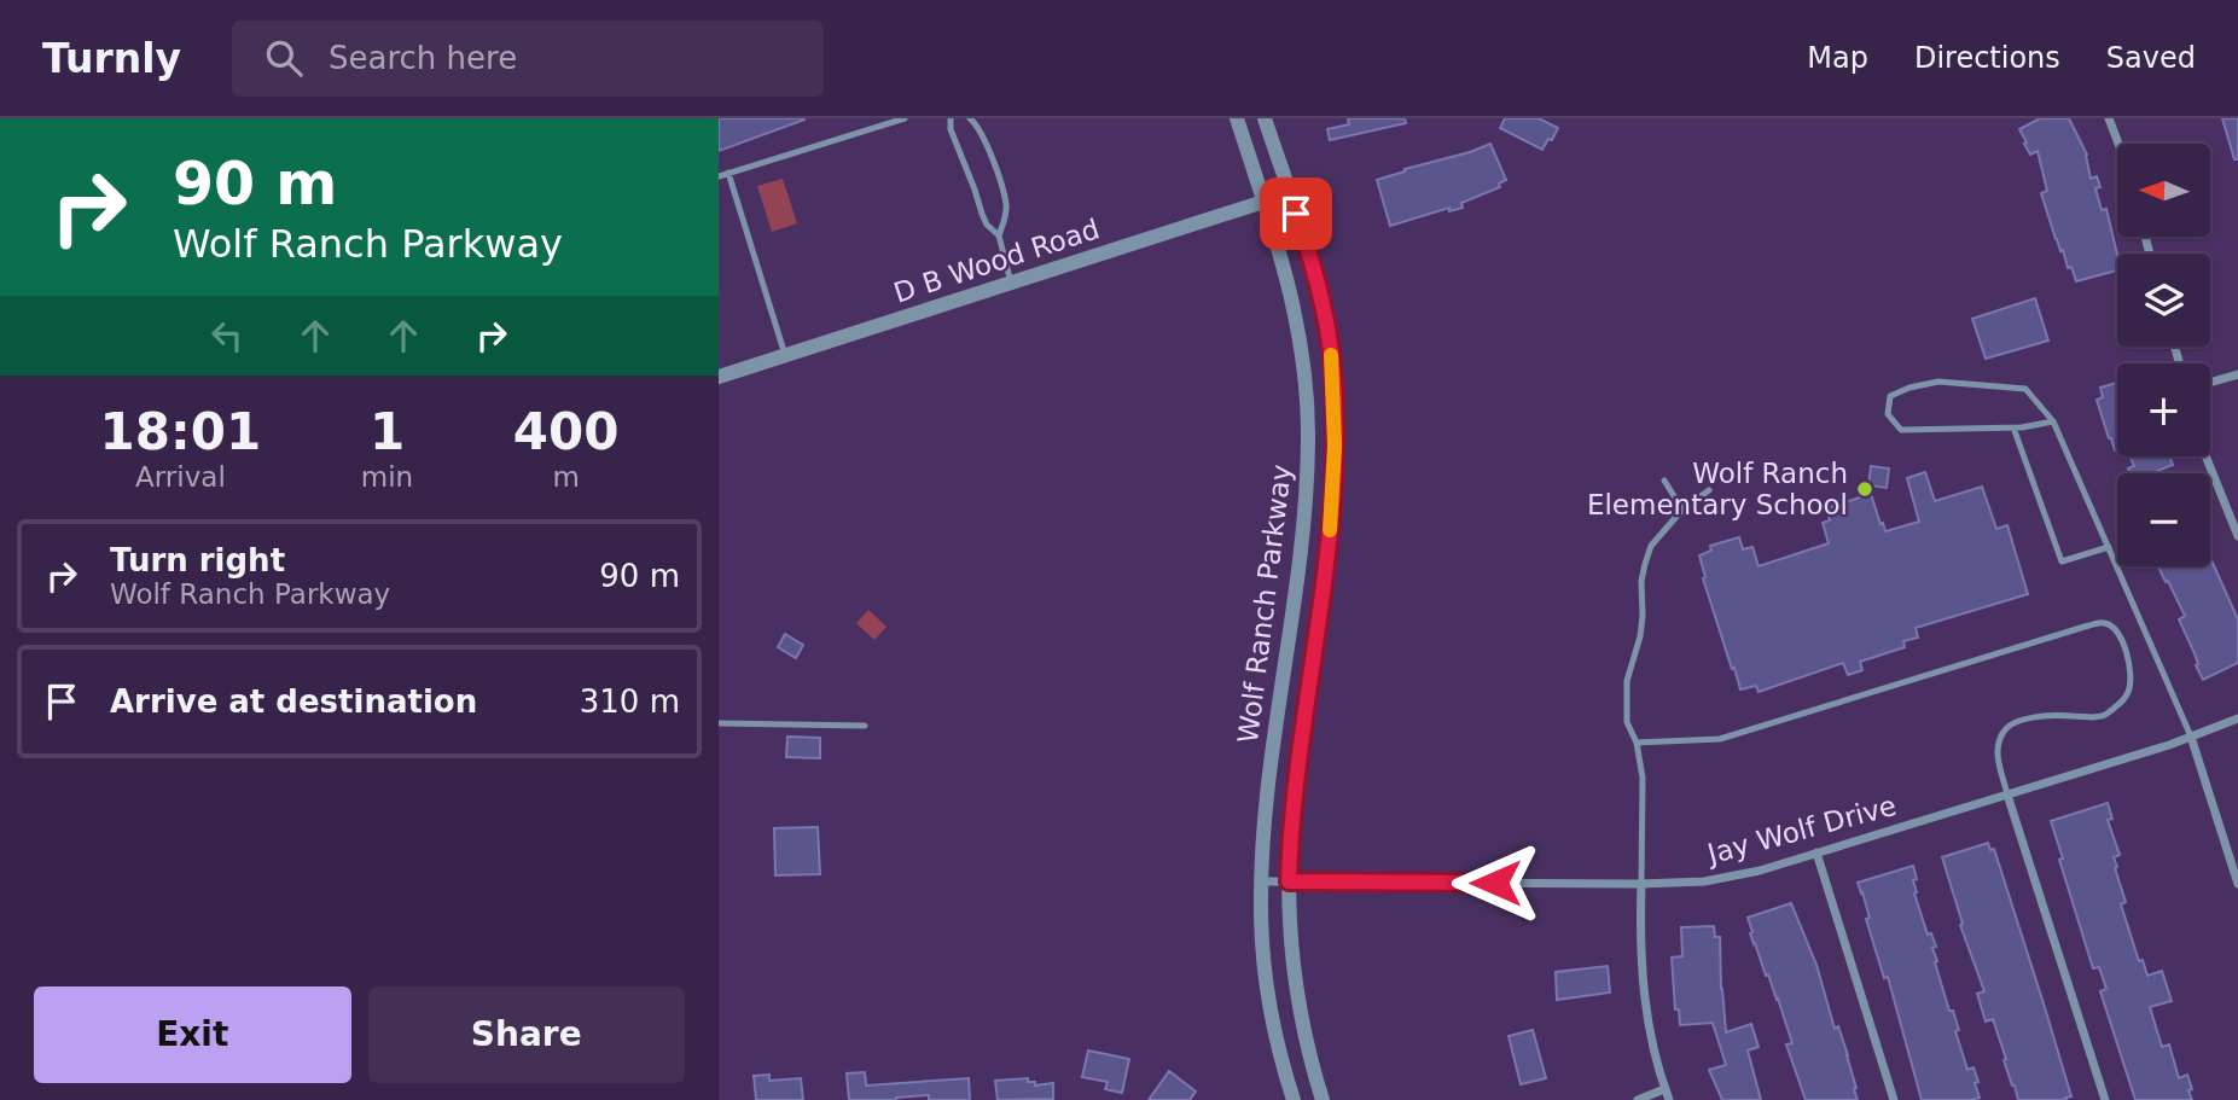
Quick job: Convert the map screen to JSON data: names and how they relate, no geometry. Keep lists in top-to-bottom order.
{
  "streets": {
    "street": ["D B Wood Road", "Wolf Ranch Parkway", "Jay Wolf Drive"]
  },
  "crossings": [
    ["D B Wood Road", "Wolf Ranch Parkway"],
    ["Wolf Ranch Parkway", "Jay Wolf Drive"]
  ],
  "places": ["Wolf Ranch Elementary School"],
  "north": "left",
  "page": {
    "header": "Turnly",
    "search": "Search here",
    "nav": ["Map", "Directions", "Saved"],
    "turn": ["90 m", "Wolf Ranch Parkway"],
    "map_buttons": ["+", "−"],
    "eta": [
      "18:01",
      "Arrival",
      "1",
      "min",
      "400",
      "m"
    ],
    "list": [
      {
        "name": "Turn right",
        "note": "Wolf Ranch Parkway",
        "value": "90 m"
      },
      {
        "name": "Arrive at destination",
        "value": "310 m"
      }
    ],
    "buttons": ["Exit", "Share"]
  }
}
